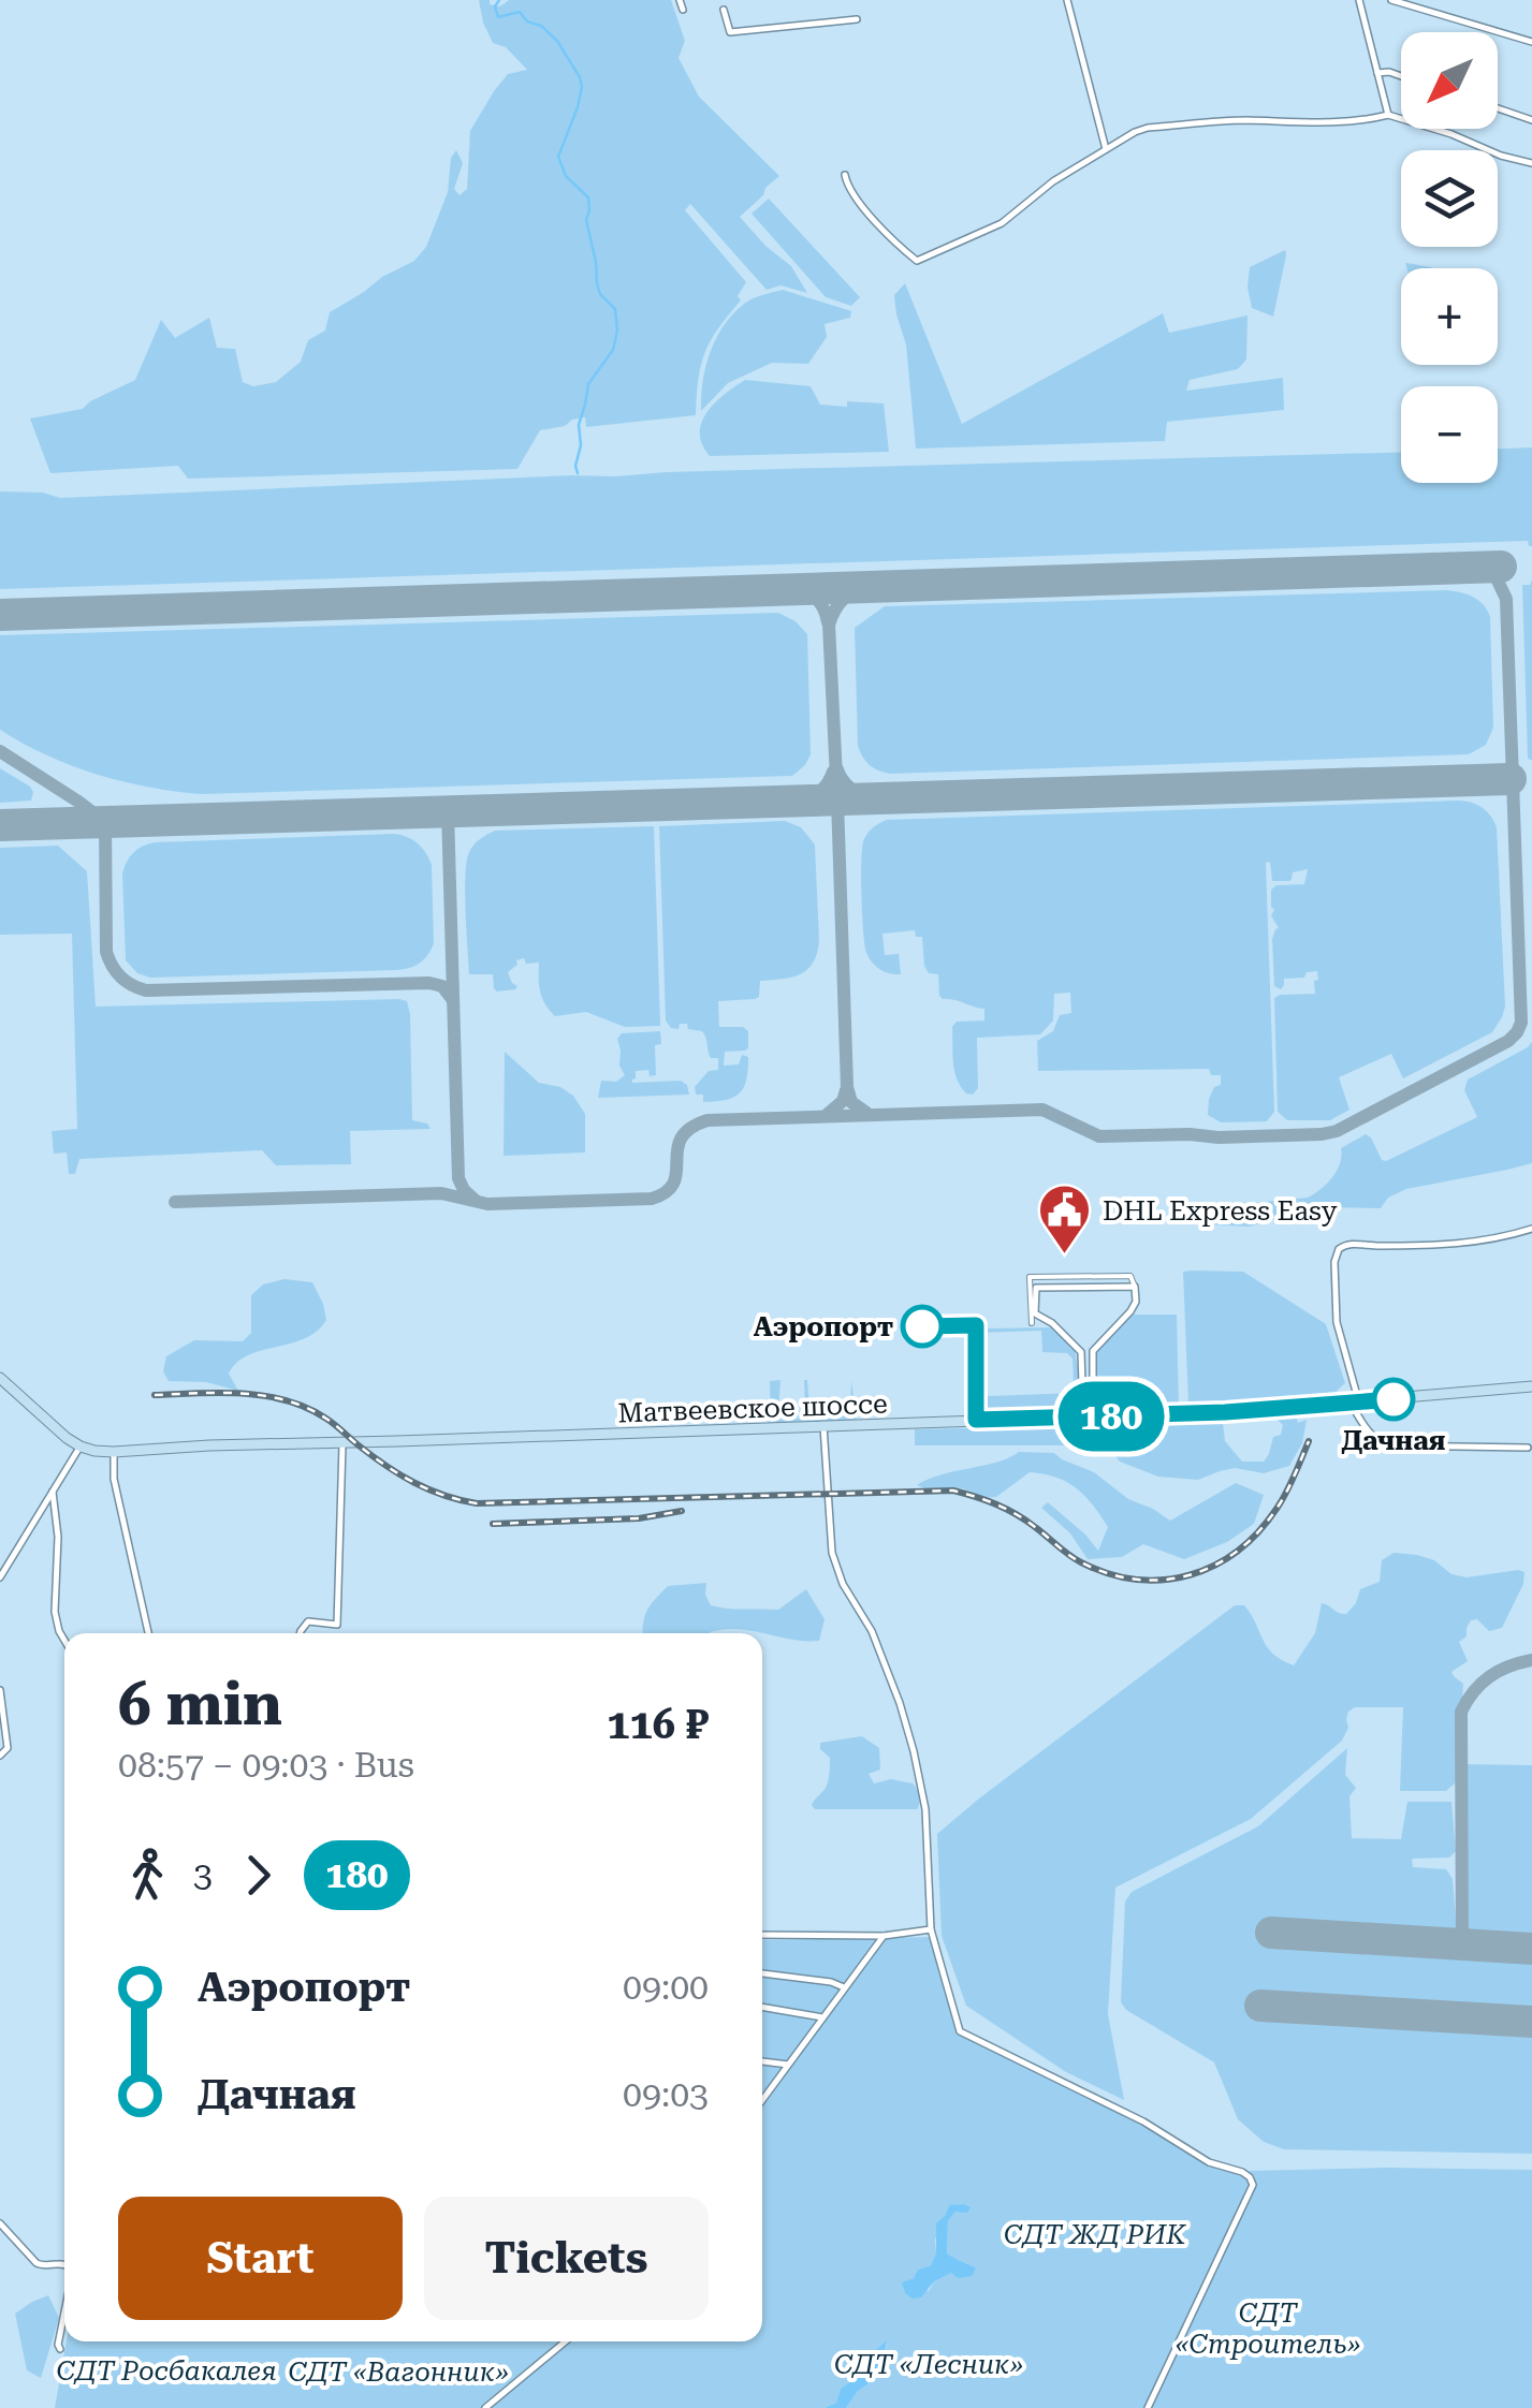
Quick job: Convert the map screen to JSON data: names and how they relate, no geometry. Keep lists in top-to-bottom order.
{
  "streets": {
    "main road": ["Матвеевское шоссе"]
  },
  "parks": [
    "СДТ ЖД РИК",
    "СДТ «Строитель»",
    "СДТ «Лесник»",
    "СДТ Росбакалея",
    "СДТ «Вагонник»"
  ],
  "places": {
    "public building": ["DHL Express Easy"],
    "other": ["Аэропорт", "Дачная"]
  },
  "lines": ["bus line 180"],
  "north": "bottom left",
  "page": {
    "on_map": "180",
    "map_buttons": ["+", "−"],
    "heading": ["6 min", "08:57 – 09:03 · Bus", "116 ₽"],
    "legs": ["3", "180"],
    "list": [
      {
        "name": "Аэропорт",
        "value": "09:00"
      },
      {
        "name": "Дачная",
        "value": "09:03"
      }
    ],
    "buttons": ["Start", "Tickets"]
  }
}
